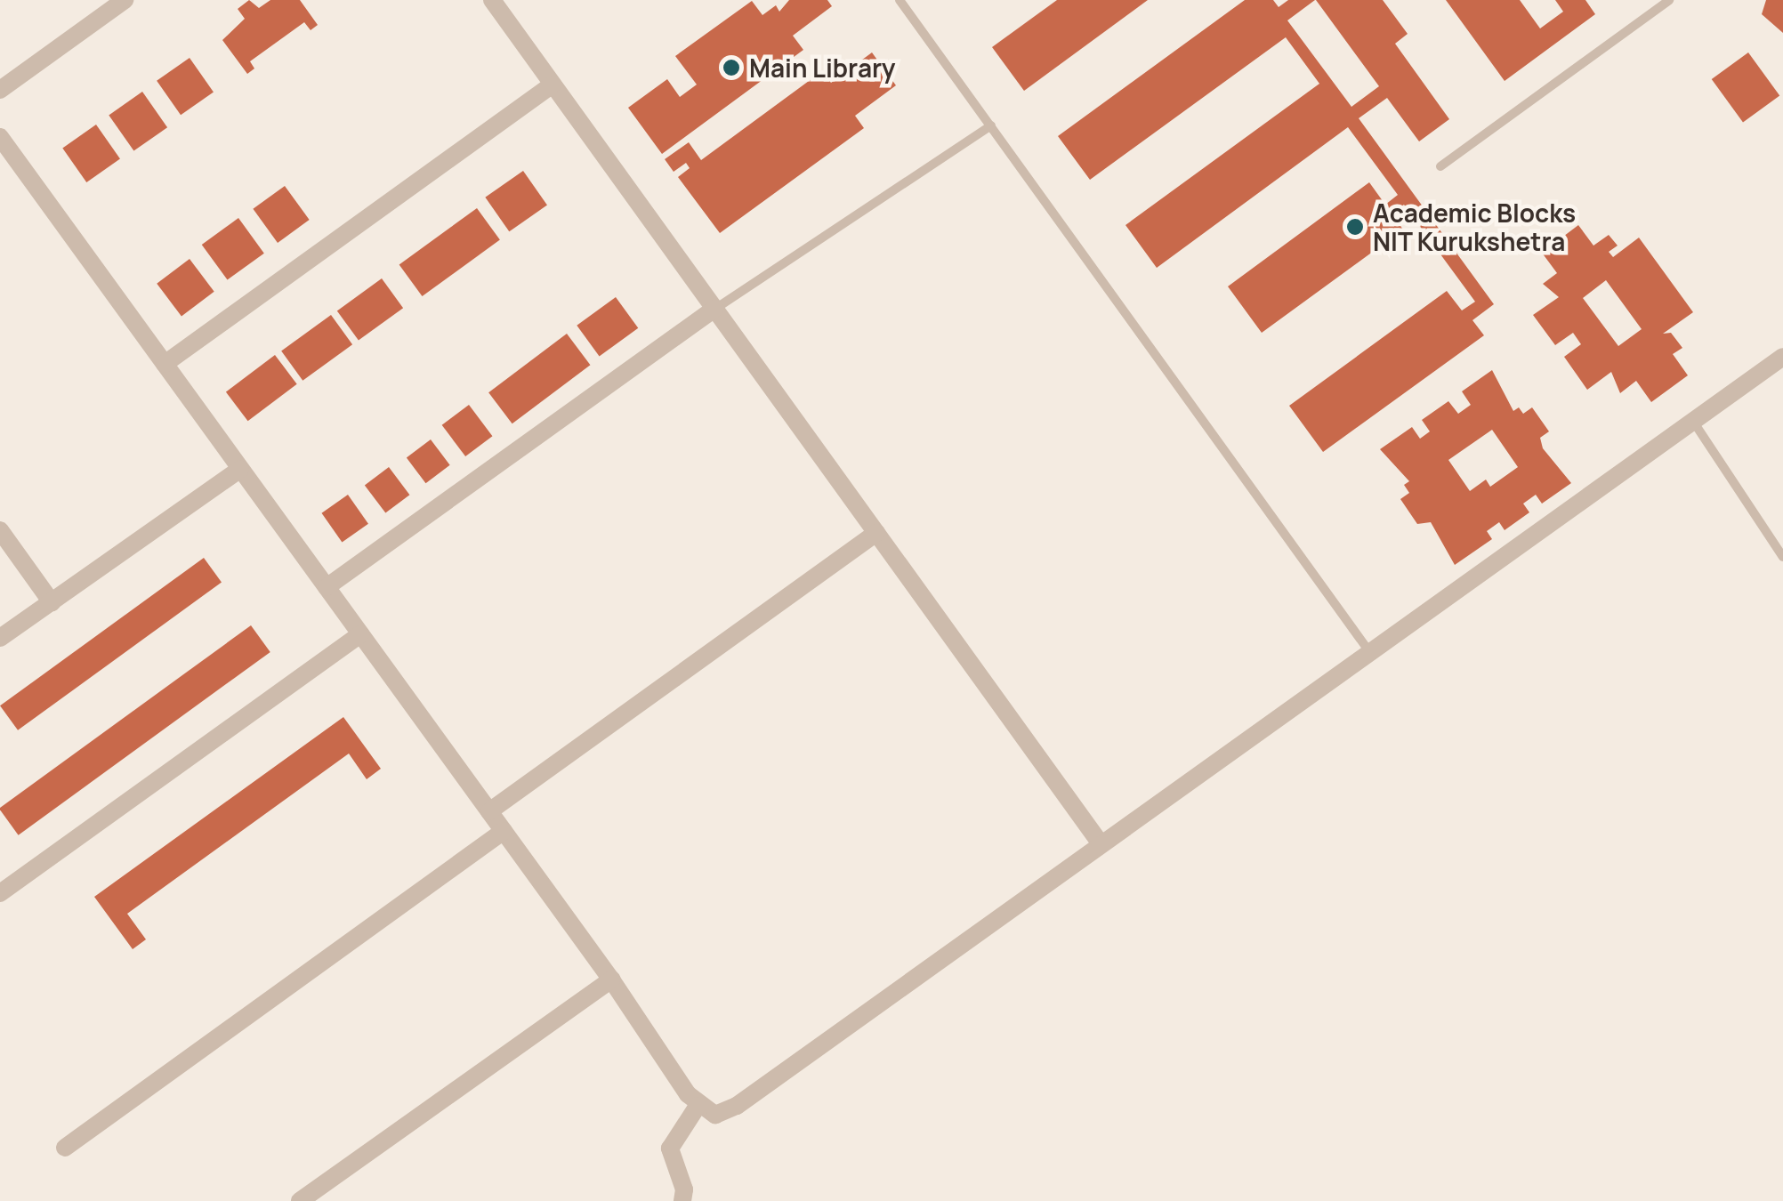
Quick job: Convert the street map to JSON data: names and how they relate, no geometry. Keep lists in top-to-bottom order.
{
  "places": ["Main Library", "Academic Blocks NIT Kurukshetra"]
}
